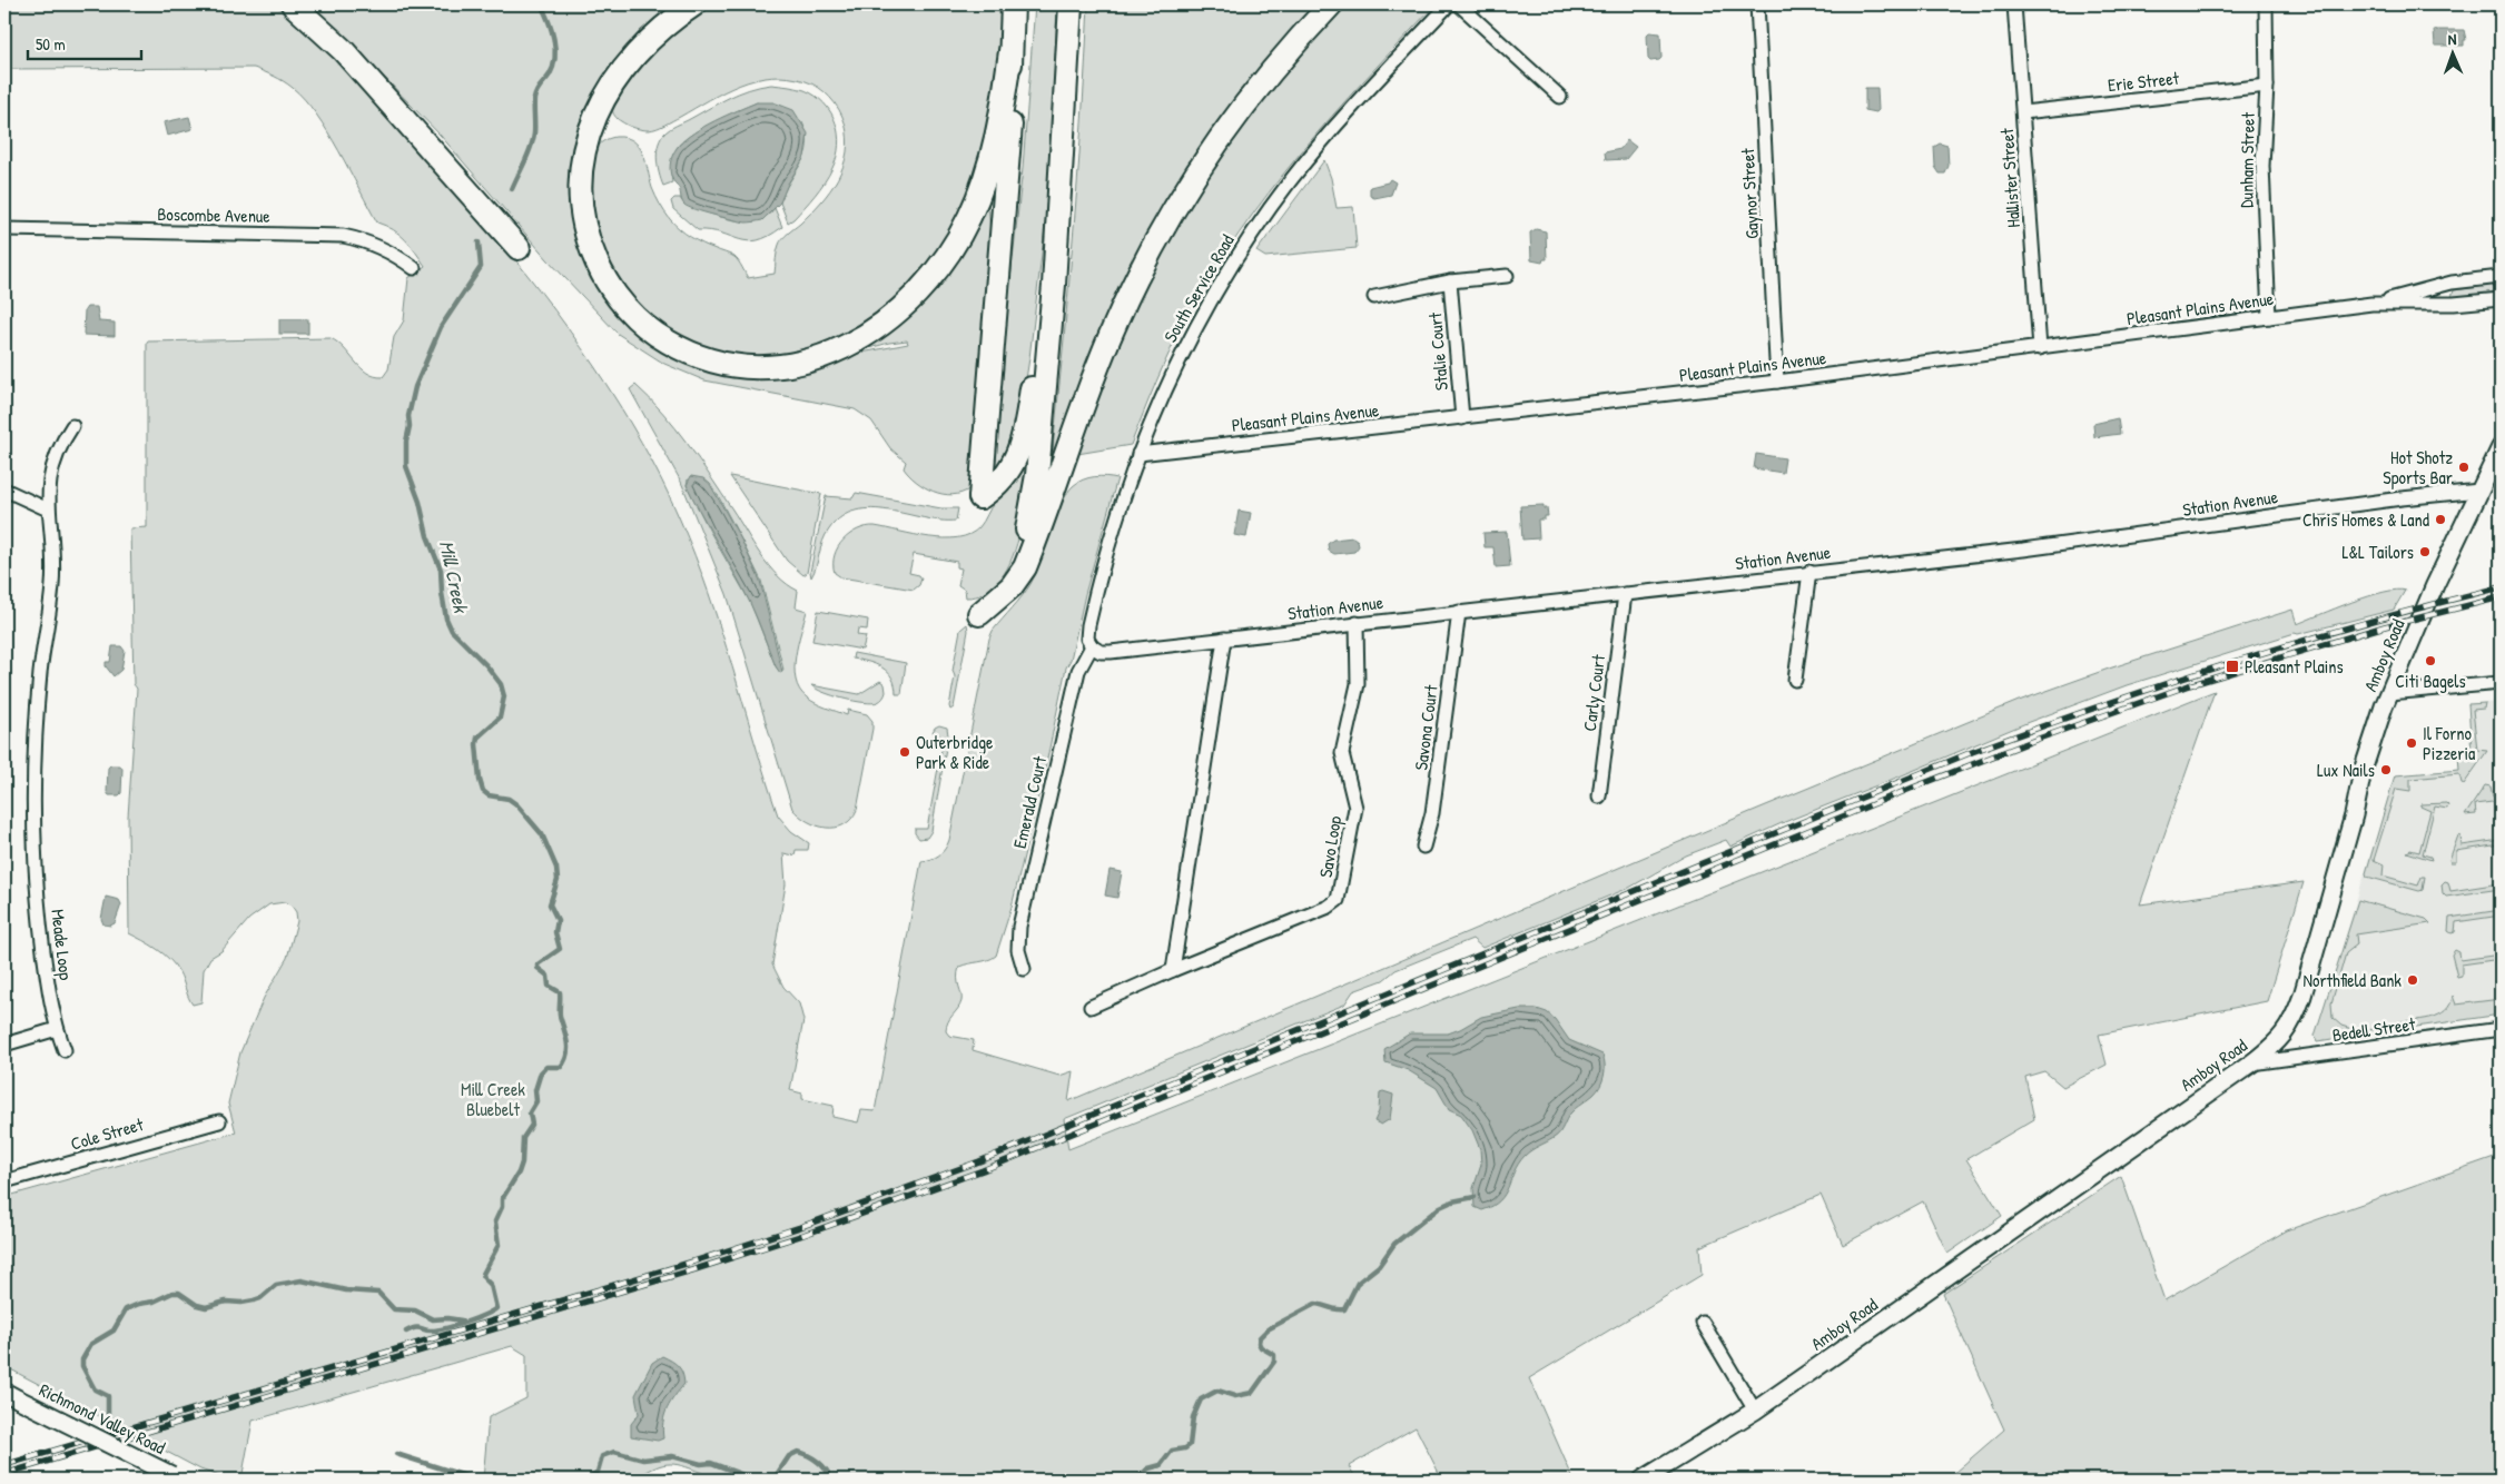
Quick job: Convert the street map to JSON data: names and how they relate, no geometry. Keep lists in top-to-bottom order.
{
  "streets": {
    "main road": ["Amboy Road", "Richmond Valley Road"],
    "street": [
      "Erie Street",
      "Dunham Street",
      "Hallister Street",
      "Gaynor Street",
      "Boscombe Avenue",
      "South Service Road",
      "Pleasant Plains Avenue",
      "Stalie Court",
      "Station Avenue",
      "Carly Court",
      "Savona Court",
      "Emerald Court",
      "Savo Loop",
      "Meade Loop",
      "Bedell Street",
      "Cole Street"
    ]
  },
  "crossings": [
    ["Erie Street", "Dunham Street"],
    ["Erie Street", "Hallister Street"],
    ["Dunham Street", "Pleasant Plains Avenue"],
    ["Hallister Street", "Pleasant Plains Avenue"],
    ["Gaynor Street", "Pleasant Plains Avenue"],
    ["South Service Road", "Pleasant Plains Avenue"],
    ["South Service Road", "Station Avenue"],
    ["South Service Road", "Emerald Court"],
    ["Pleasant Plains Avenue", "Stalie Court"],
    ["Station Avenue", "Amboy Road"],
    ["Station Avenue", "Carly Court"],
    ["Station Avenue", "Savona Court"],
    ["Station Avenue", "Emerald Court"],
    ["Station Avenue", "Savo Loop"],
    ["Amboy Road", "Bedell Street"]
  ],
  "water": ["Mill Creek"],
  "parks": ["Mill Creek Bluebelt"],
  "places": {
    "other": [
      "Hot Shotz Sports Bar",
      "Chris Homes & Land",
      "L&L Tailors",
      "Citi Bagels",
      "Il Forno Pizzeria",
      "Outerbridge Park & Ride",
      "Lux Nails",
      "Northfield Bank"
    ],
    "transit": ["Pleasant Plains"]
  },
  "scale_bar": "50 m",
  "north": "top"
}
